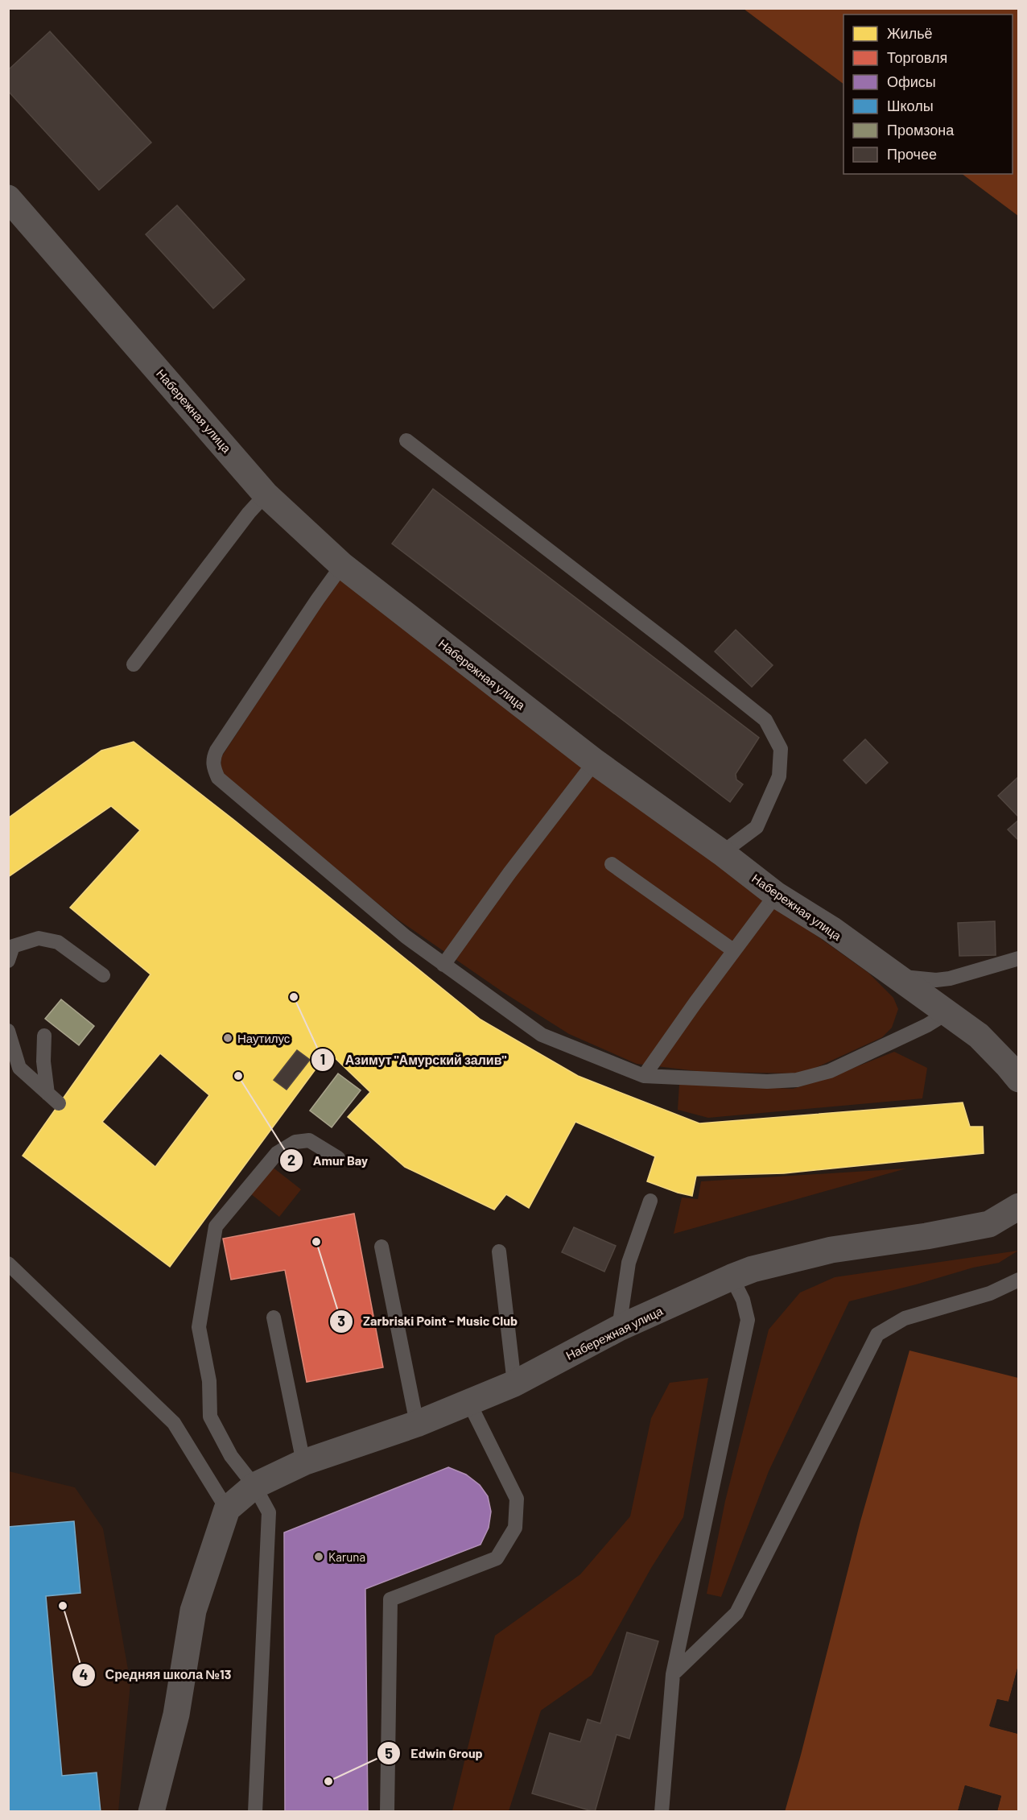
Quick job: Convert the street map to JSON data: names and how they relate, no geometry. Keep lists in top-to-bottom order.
{
  "streets": {
    "street": ["Набережная улица"]
  },
  "places": [
    "Азимут \"Амурский залив\"",
    "Наутилус",
    "Amur Bay",
    "Zarbriski Point - Music Club",
    "Karuna",
    "Средняя школа №13",
    "Edwin Group"
  ],
  "legend": [
    "Жильё",
    "Торговля",
    "Офисы",
    "Школы",
    "Промзона",
    "Прочее"
  ]
}
